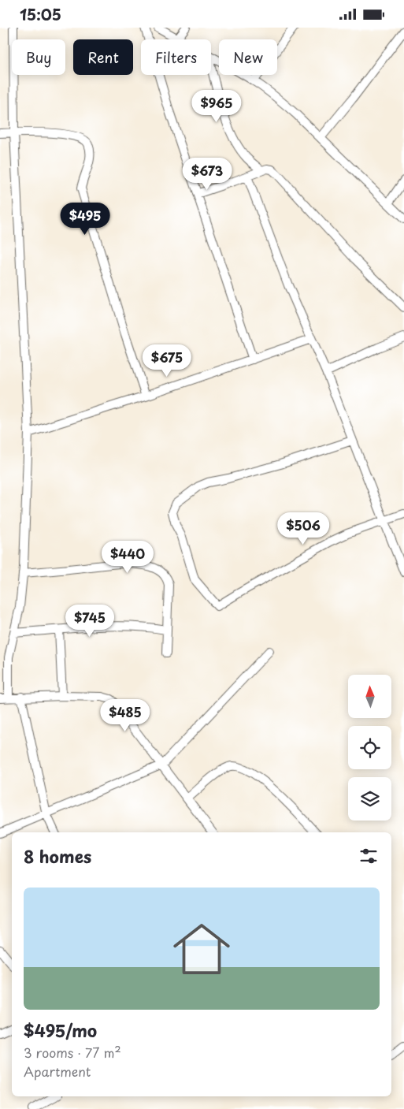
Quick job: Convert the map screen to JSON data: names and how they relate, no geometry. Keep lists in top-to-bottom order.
{
  "north": "top",
  "page": {
    "status": "15:05",
    "chip": [
      "Buy",
      "Rent",
      "Filters",
      "New"
    ],
    "price": [
      "$965",
      "$673",
      "$495",
      "$675",
      "$506",
      "$440",
      "$745",
      "$485"
    ],
    "heading": "8 homes",
    "list": [
      {
        "name": "$495/mo",
        "note": "3 rooms · 77 m² · Apartment"
      }
    ]
  }
}
